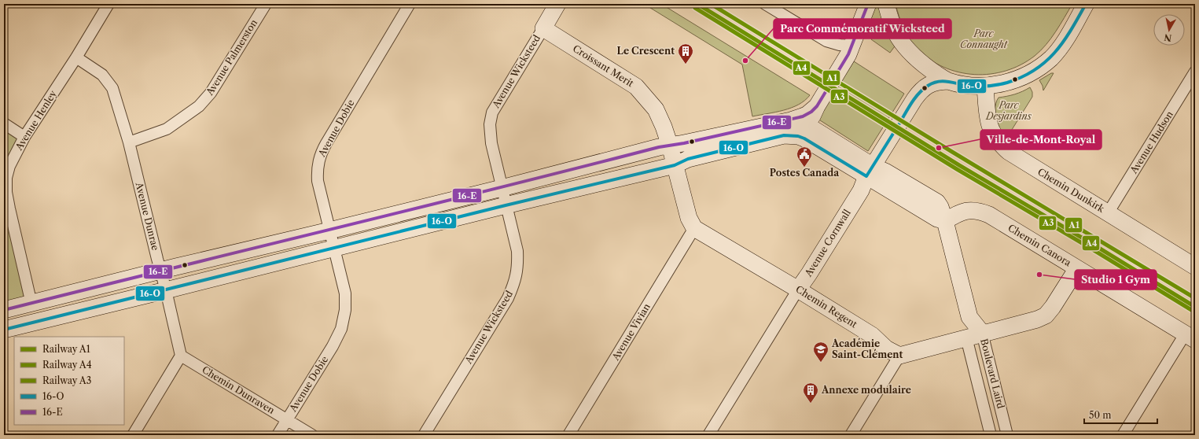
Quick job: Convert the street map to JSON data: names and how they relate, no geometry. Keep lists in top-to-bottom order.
{
  "streets": {
    "street": [
      "Avenue Palmerston",
      "Croissant Merit",
      "Avenue Wicksteed",
      "Avenue Henley",
      "Avenue Dobie",
      "Avenue Hudson",
      "Chemin Dunkirk",
      "Avenue Dunrae",
      "Avenue Cornwall",
      "Chemin Canora",
      "Chemin Regent",
      "Avenue Vivian",
      "Boulevard Laird",
      "Chemin Dunraven"
    ]
  },
  "crossings": [
    ["Avenue Palmerston", "Avenue Dunrae"],
    ["Croissant Merit", "Avenue Wicksteed"],
    ["Avenue Henley", "Avenue Dunrae"],
    ["Avenue Dobie", "Chemin Dunraven"],
    ["Avenue Hudson", "Chemin Dunkirk"],
    ["Avenue Dunrae", "Chemin Dunraven"],
    ["Avenue Cornwall", "Chemin Regent"],
    ["Chemin Canora", "Boulevard Laird"],
    ["Chemin Regent", "Avenue Vivian"]
  ],
  "parks": ["Parc Connaught", "Parc Desjardins"],
  "places": {
    "other": ["Parc Commémoratif Wicksteed", "Ville-de-Mont-Royal", "Studio 1 Gym"],
    "building": ["Le Crescent", "Annexe modulaire"],
    "public building": ["Postes Canada"],
    "school or university": ["Académie Saint-Clément"]
  },
  "lines": [
    "rail line A1",
    "rail line A4",
    "transit line 16-O",
    "transit line 16-E",
    "rail line A3"
  ],
  "legend": [
    "Railway A1",
    "Railway A4",
    "Railway A3",
    "16-O",
    "16-E"
  ],
  "scale_bar": "50 m",
  "north": "bottom"
}
